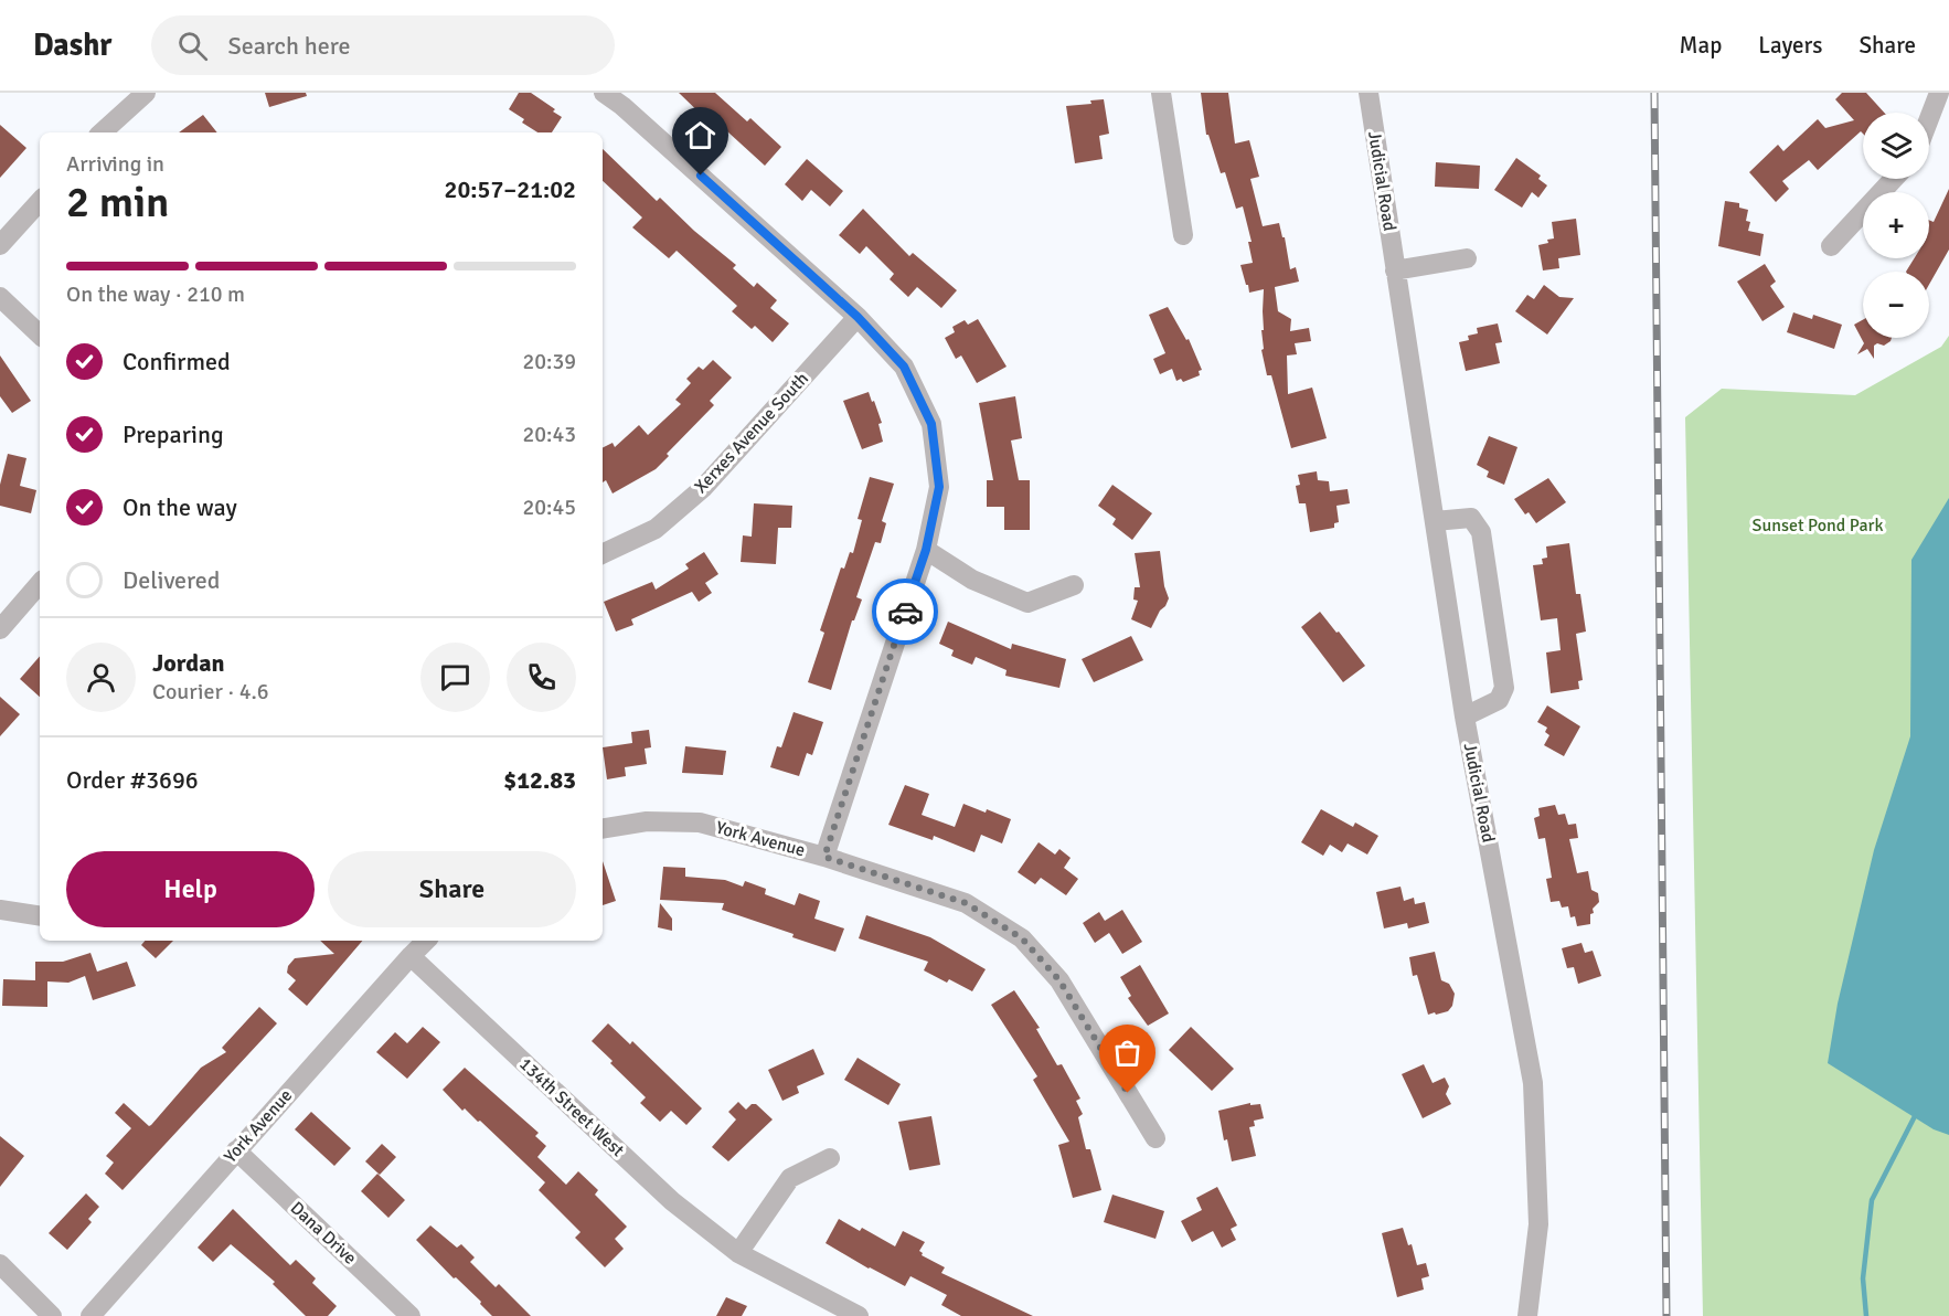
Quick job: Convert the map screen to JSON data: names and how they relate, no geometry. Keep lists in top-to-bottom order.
{
  "streets": {
    "street": [
      "Judicial Road",
      "Xerxes Avenue South",
      "York Avenue",
      "134th Street West",
      "Dana Drive"
    ]
  },
  "crossings": [
    ["York Avenue", "134th Street West"],
    ["York Avenue", "Dana Drive"]
  ],
  "parks": ["Sunset Pond Park"],
  "page": {
    "header": "Dashr",
    "search": "Search here",
    "nav": ["Map", "Layers", "Share"],
    "map_buttons": ["+", "−"],
    "heading": ["2 min", "Arriving in", "20:57–21:02"],
    "panel": [
      "Jordan",
      "Courier · 4.6",
      "Order #3696",
      "$12.83"
    ],
    "bar": "On the way · 210 m",
    "list": [
      ["Confirmed", "20:39"],
      ["Preparing", "20:43"],
      ["On the way", "20:45"],
      "Delivered"
    ],
    "buttons": ["Help", "Share"]
  }
}
